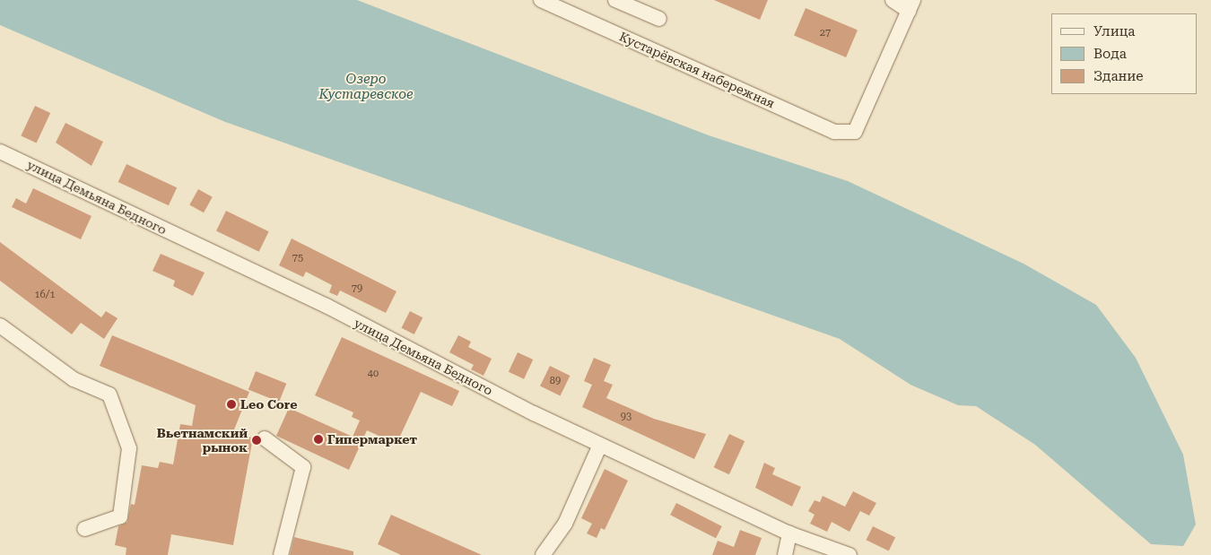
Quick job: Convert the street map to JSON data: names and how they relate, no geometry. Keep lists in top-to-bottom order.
{
  "streets": {
    "street": ["Кустарёвская набережная", "улица Демьяна Бедного"]
  },
  "water": ["Озеро Кустаревское"],
  "places": ["Leo Core", "Гипермаркет", "Вьетнамский рынок"],
  "house_numbers": [
    "27",
    "75",
    "79",
    "16/1",
    "40",
    "89",
    "93"
  ],
  "legend": ["Улица", "Вода", "Здание"]
}
